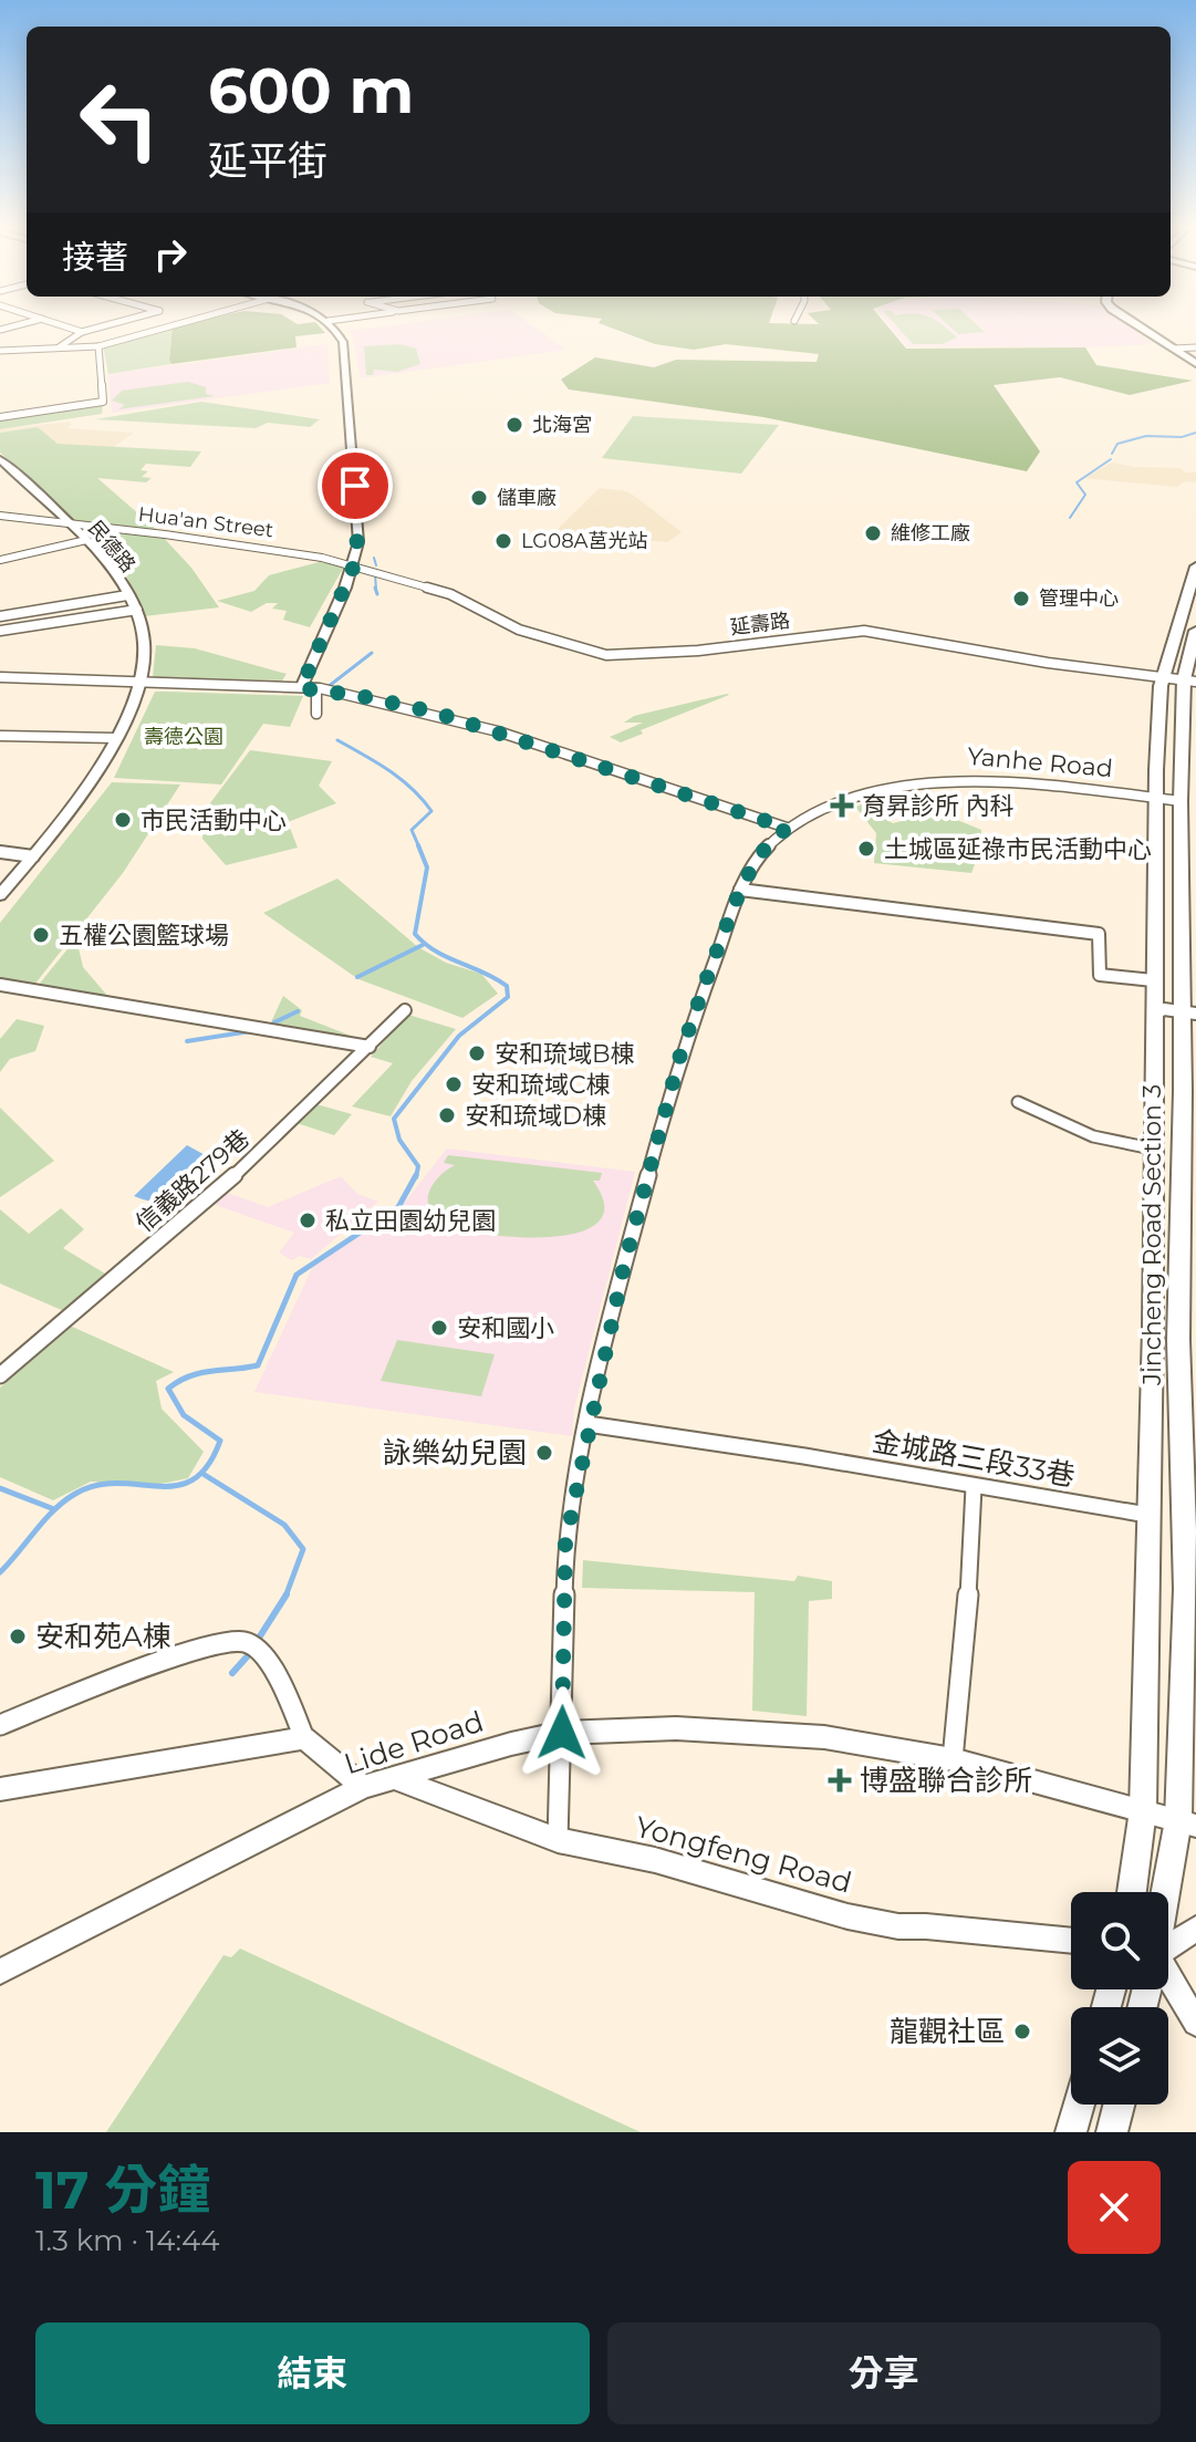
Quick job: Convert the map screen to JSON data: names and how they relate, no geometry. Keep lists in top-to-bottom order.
{
  "streets": {
    "main road": ["Jincheng Road Section 3"],
    "street": [
      "Hua'an Street",
      "民德路",
      "延壽路",
      "Yanhe Road",
      "信義路279巷",
      "金城路三段33巷",
      "Lide Road",
      "Yongfeng Road"
    ]
  },
  "crossings": [
    ["Hua'an Street", "民德路"],
    ["Hua'an Street", "延壽路"],
    ["延壽路", "Jincheng Road Section 3"],
    ["Yanhe Road", "Jincheng Road Section 3"],
    ["Yanhe Road", "金城路三段33巷"],
    ["Yanhe Road", "Lide Road"],
    ["Yanhe Road", "Yongfeng Road"],
    ["Jincheng Road Section 3", "金城路三段33巷"],
    ["Jincheng Road Section 3", "Lide Road"],
    ["Lide Road", "Yongfeng Road"]
  ],
  "parks": ["壽德公園"],
  "places": {
    "other": [
      "北海宮",
      "儲車廠",
      "維修工廠",
      "LG08A莒光站",
      "管理中心",
      "市民活動中心",
      "土城區延祿市民活動中心",
      "五權公園籃球場",
      "安和琉域B棟",
      "安和琉域C棟",
      "安和琉域D棟",
      "私立田園幼兒園",
      "安和國小",
      "詠樂幼兒園",
      "安和苑A棟",
      "龍觀社區"
    ],
    "health": ["育昇診所 內科", "博盛聯合診所"]
  },
  "page": {
    "turn": ["600 m", "延平街"],
    "then": "接著",
    "heading": ["17 分鐘", "1.3 km · 14:44"],
    "buttons": ["結束", "分享"]
  }
}
